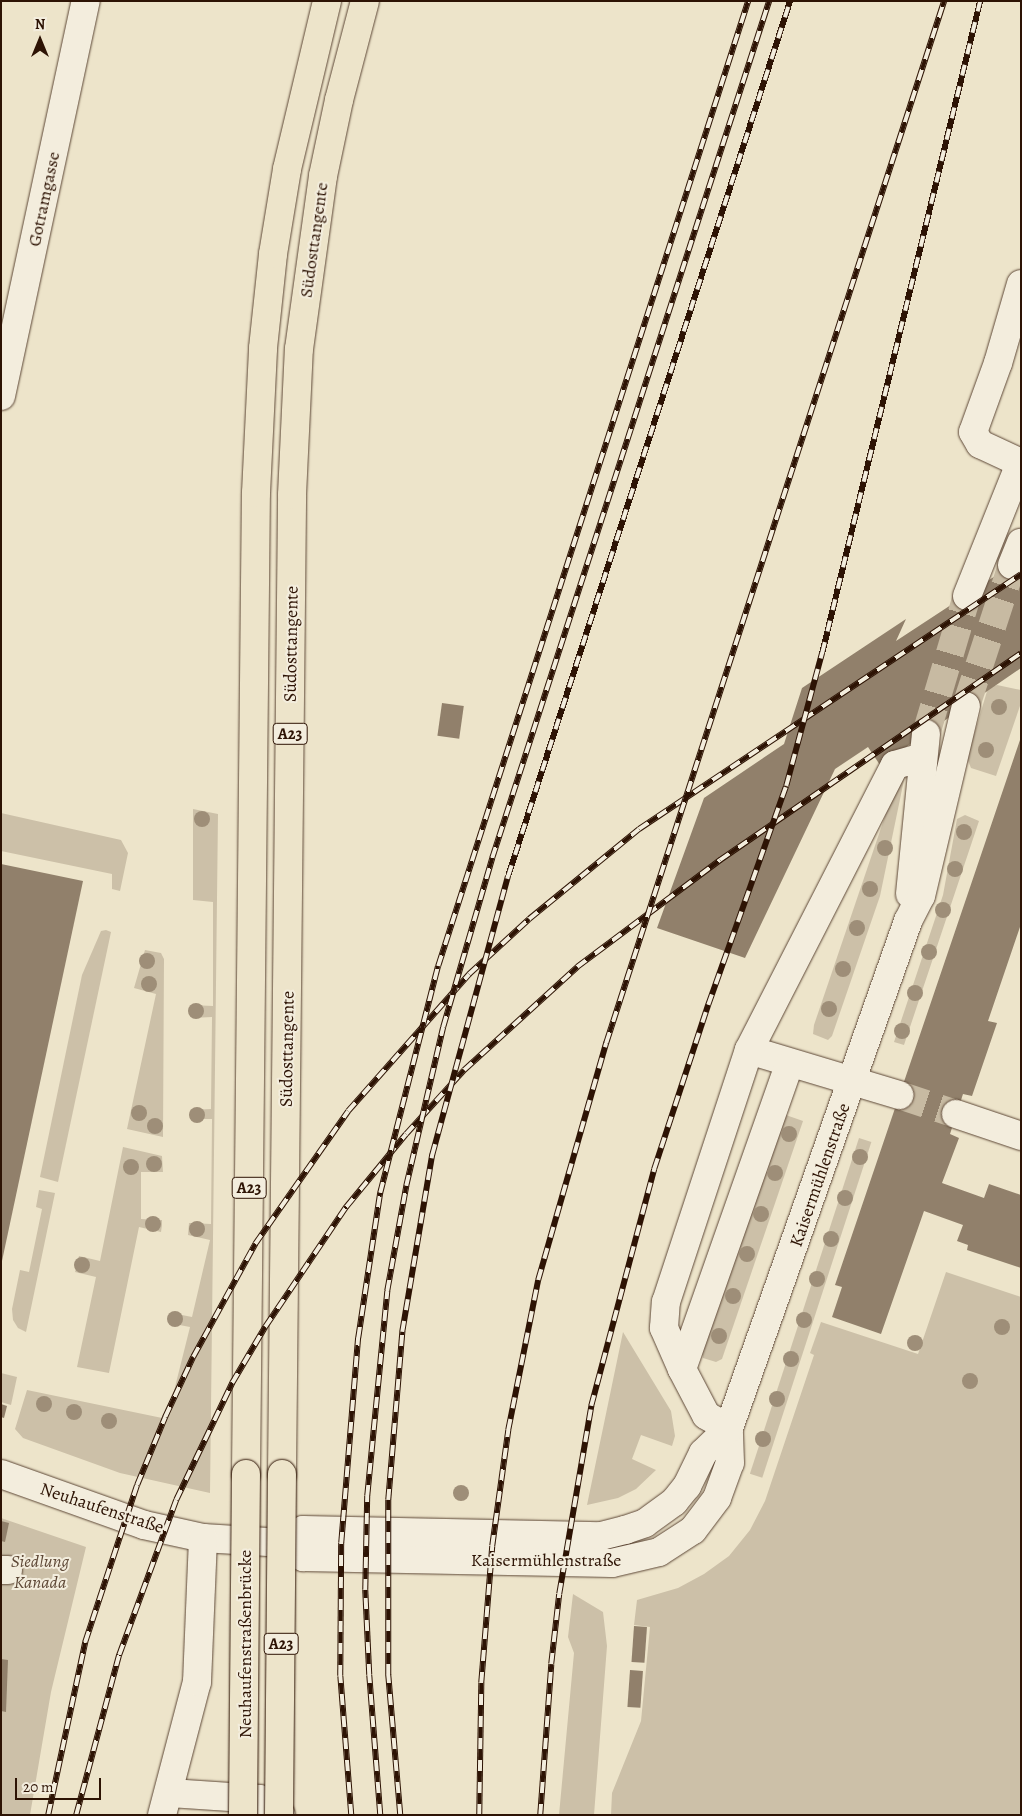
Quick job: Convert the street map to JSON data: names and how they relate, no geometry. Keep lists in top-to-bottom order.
{
  "streets": {
    "highway": ["Südosttangente", "A23", "Neuhaufenstraßenbrücke"],
    "street": ["Gotramgasse", "Kaisermühlenstraße", "Neuhaufenstraße"]
  },
  "crossings": [
    ["Südosttangente", "Neuhaufenstraßenbrücke"],
    ["Kaisermühlenstraße", "Neuhaufenstraße"]
  ],
  "parks": ["Siedlung Kanada"],
  "scale_bar": "20 m",
  "north": "top"
}
